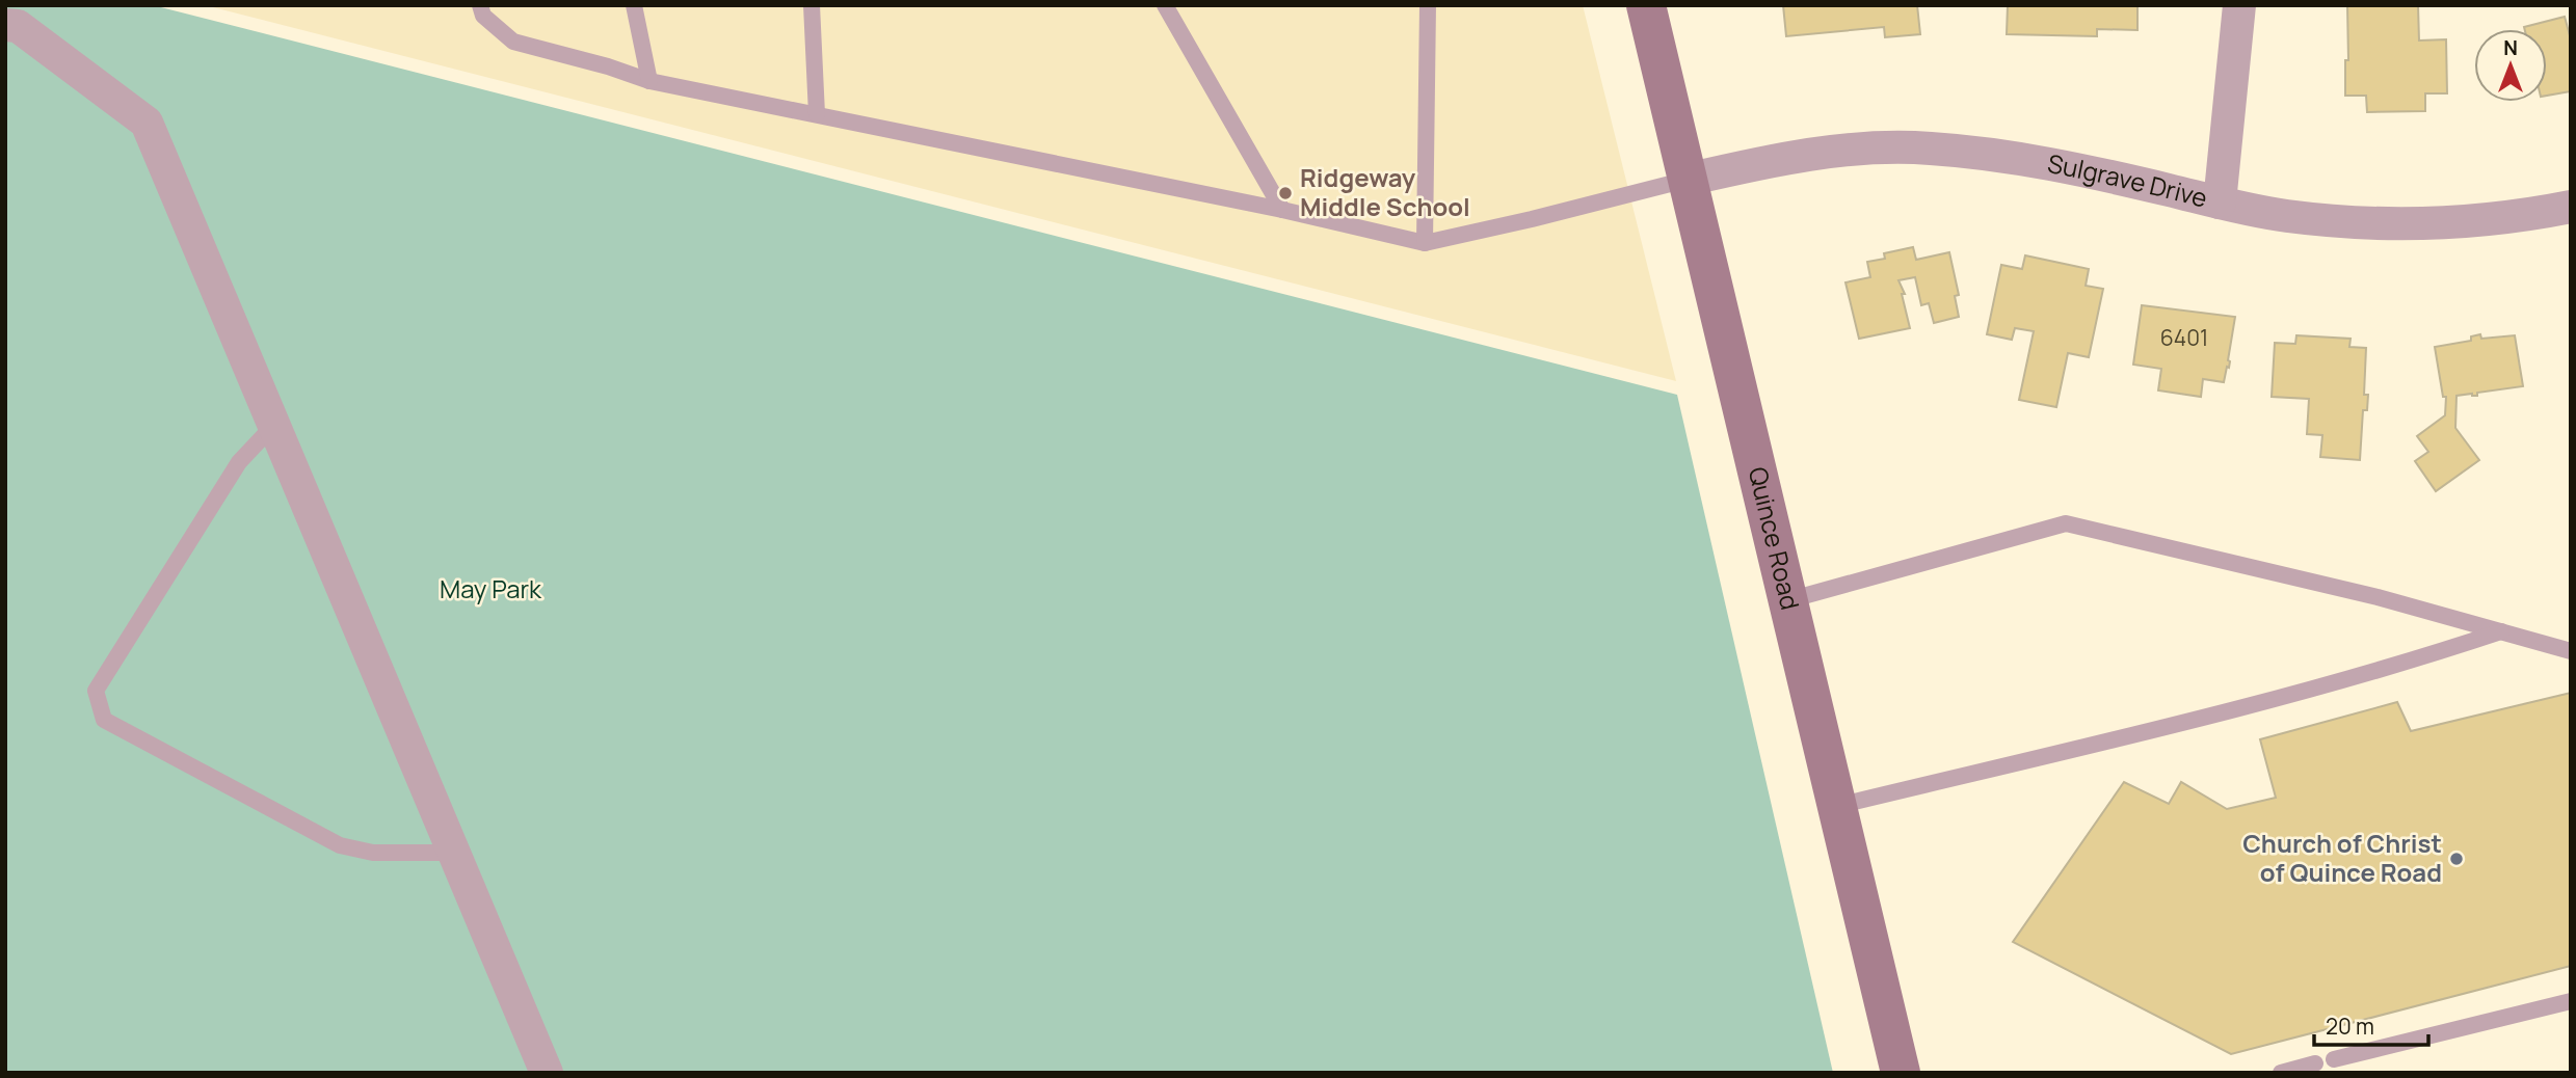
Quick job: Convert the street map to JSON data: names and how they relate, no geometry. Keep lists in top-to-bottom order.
{
  "streets": {
    "main road": ["Quince Road"],
    "street": ["Sulgrave Drive"]
  },
  "crossings": [
    ["Sulgrave Drive", "Quince Road"]
  ],
  "parks": ["May Park"],
  "places": ["Ridgeway Middle School", "Church of Christ of Quince Road"],
  "house_numbers": ["6401"],
  "scale_bar": "20 m",
  "north": "top"
}
